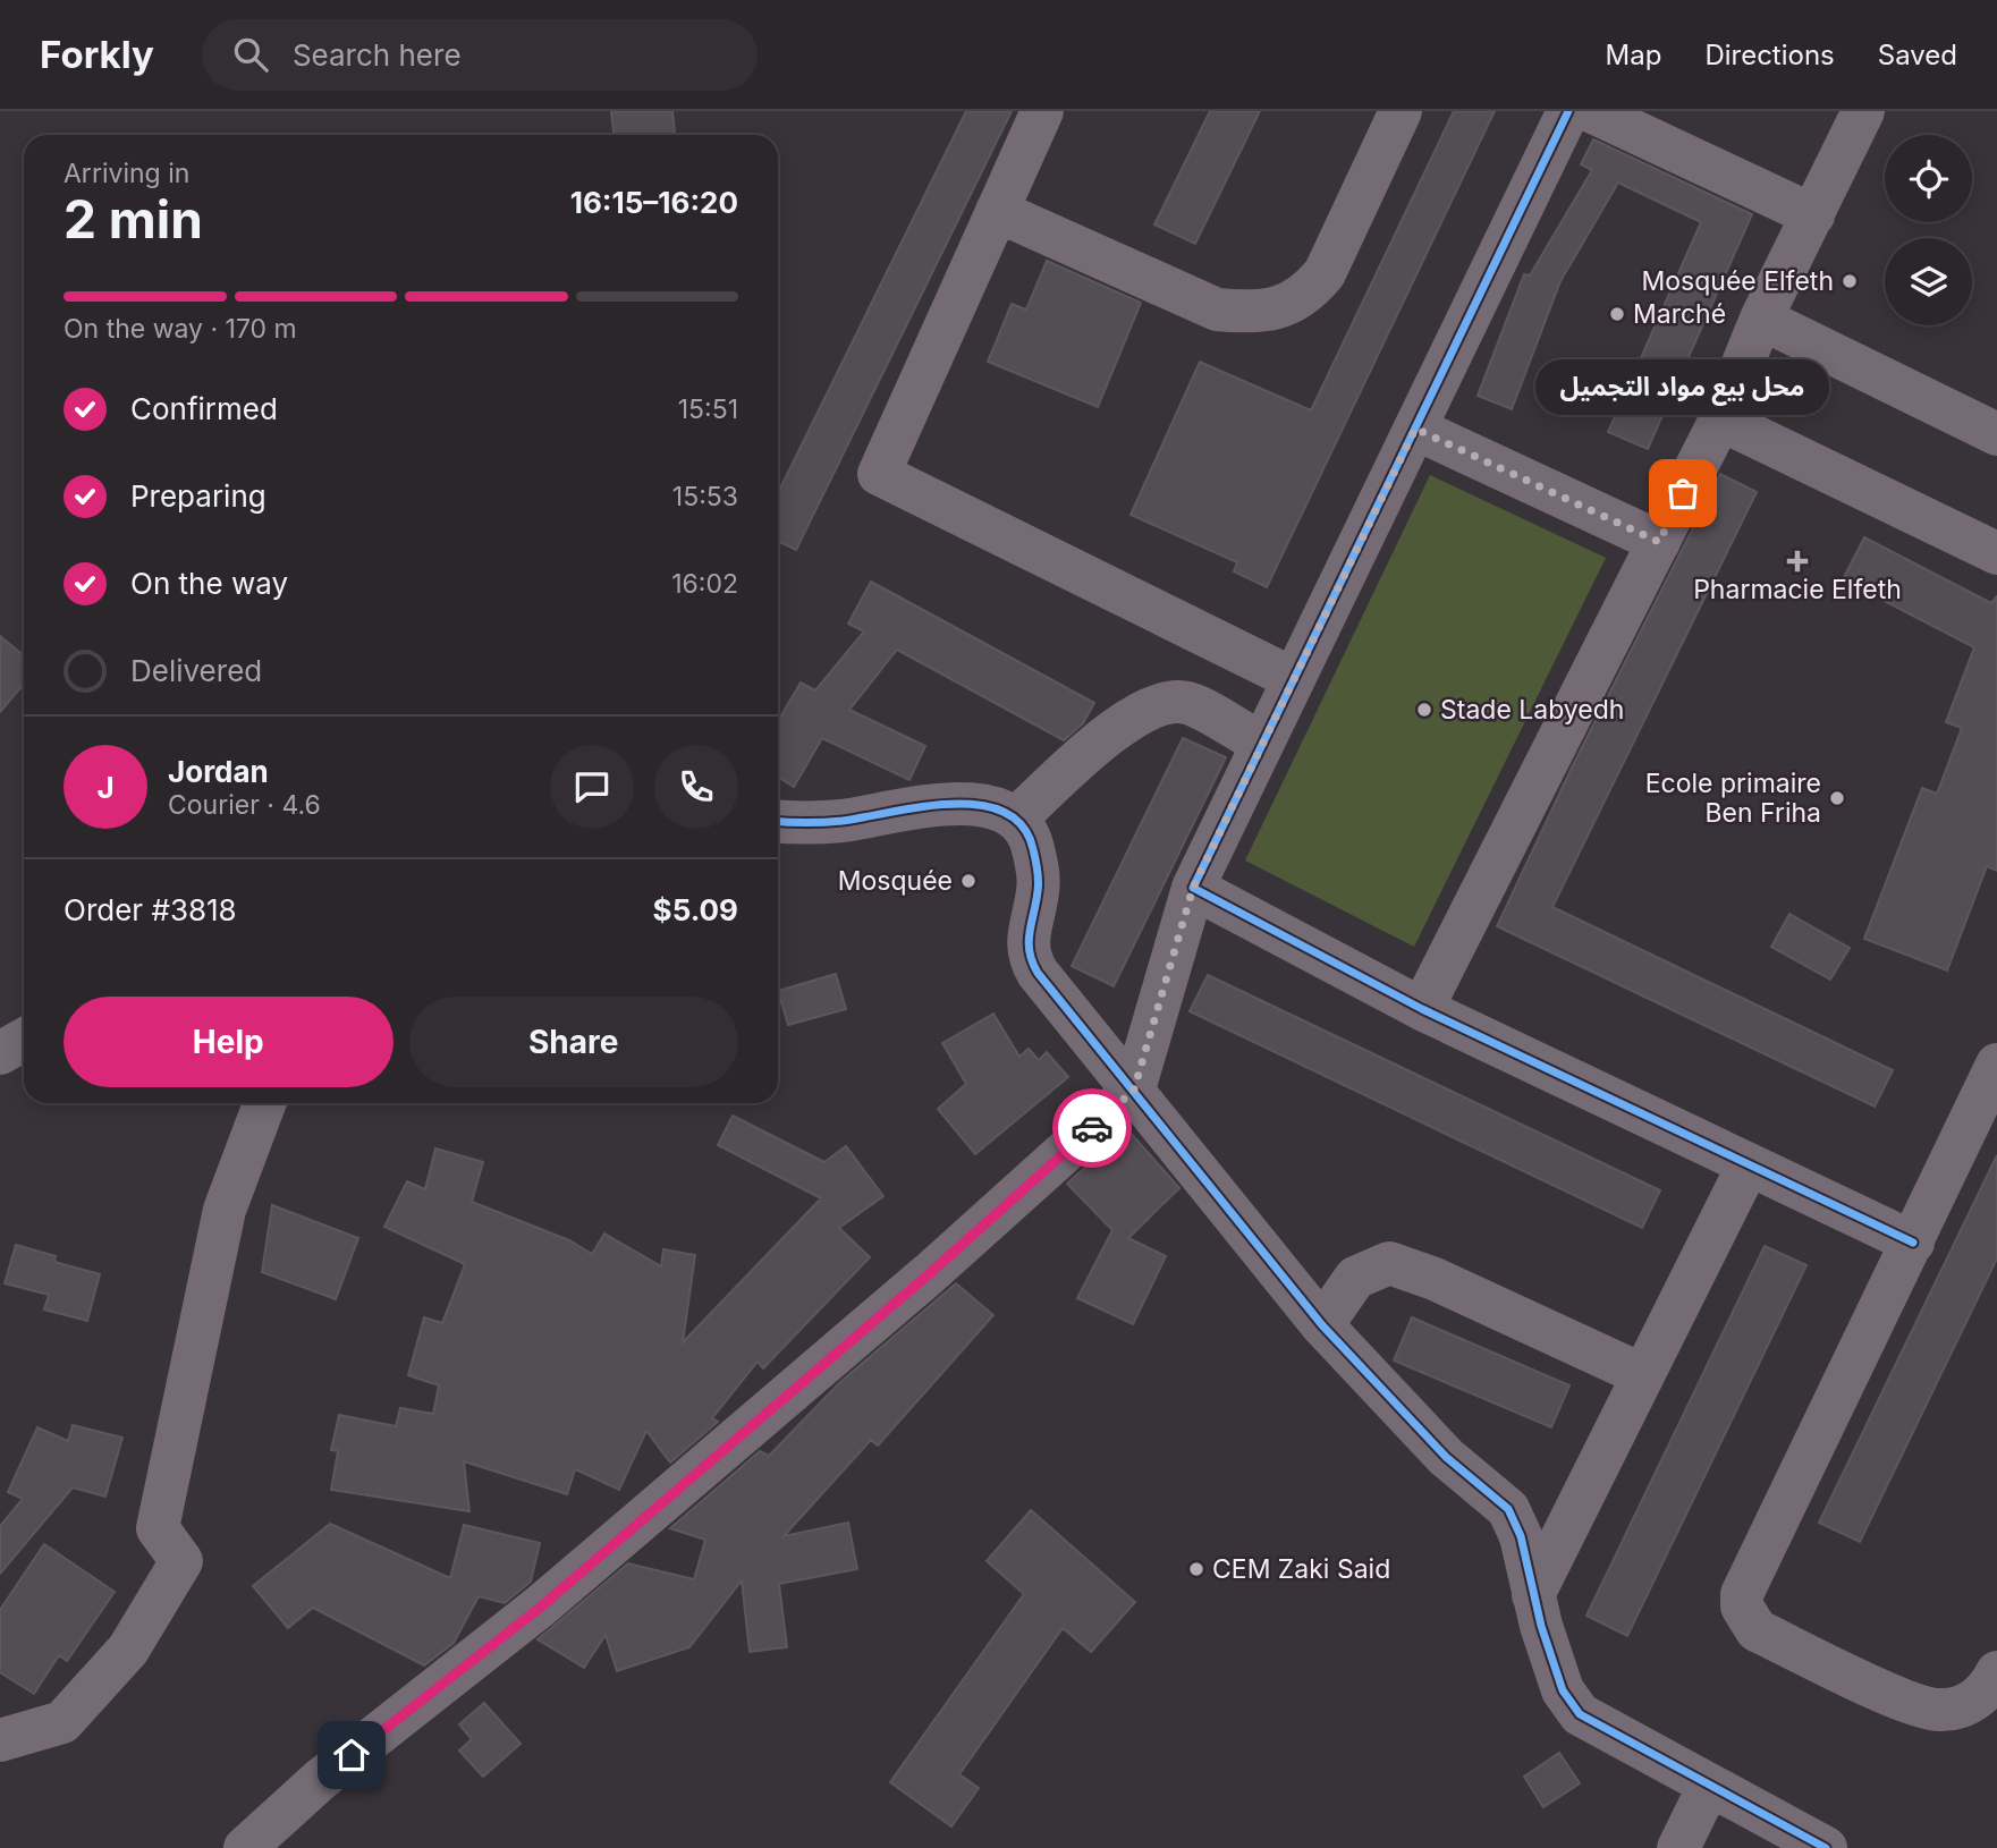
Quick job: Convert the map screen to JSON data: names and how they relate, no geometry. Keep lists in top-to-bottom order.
{
  "places": {
    "other": [
      "Mosquée Elfeth",
      "Marché",
      "محل بيع مواد التجميل",
      "Stade Labyedh",
      "Ecole primaire Ben Friha",
      "Mosquée",
      "CEM Zaki Said"
    ],
    "health": ["Pharmacie Elfeth"]
  },
  "page": {
    "header": "Forkly",
    "search": "Search here",
    "nav": ["Map", "Directions", "Saved"],
    "heading": ["2 min", "Arriving in", "16:15–16:20"],
    "panel": [
      "Jordan",
      "Courier · 4.6",
      "Order #3818",
      "$5.09"
    ],
    "bar": "On the way · 170 m",
    "bubble": "محل بيع مواد التجميل",
    "list": [
      ["Confirmed", "15:51"],
      ["Preparing", "15:53"],
      ["On the way", "16:02"],
      "Delivered"
    ],
    "round": "J",
    "buttons": ["Help", "Share"]
  }
}
